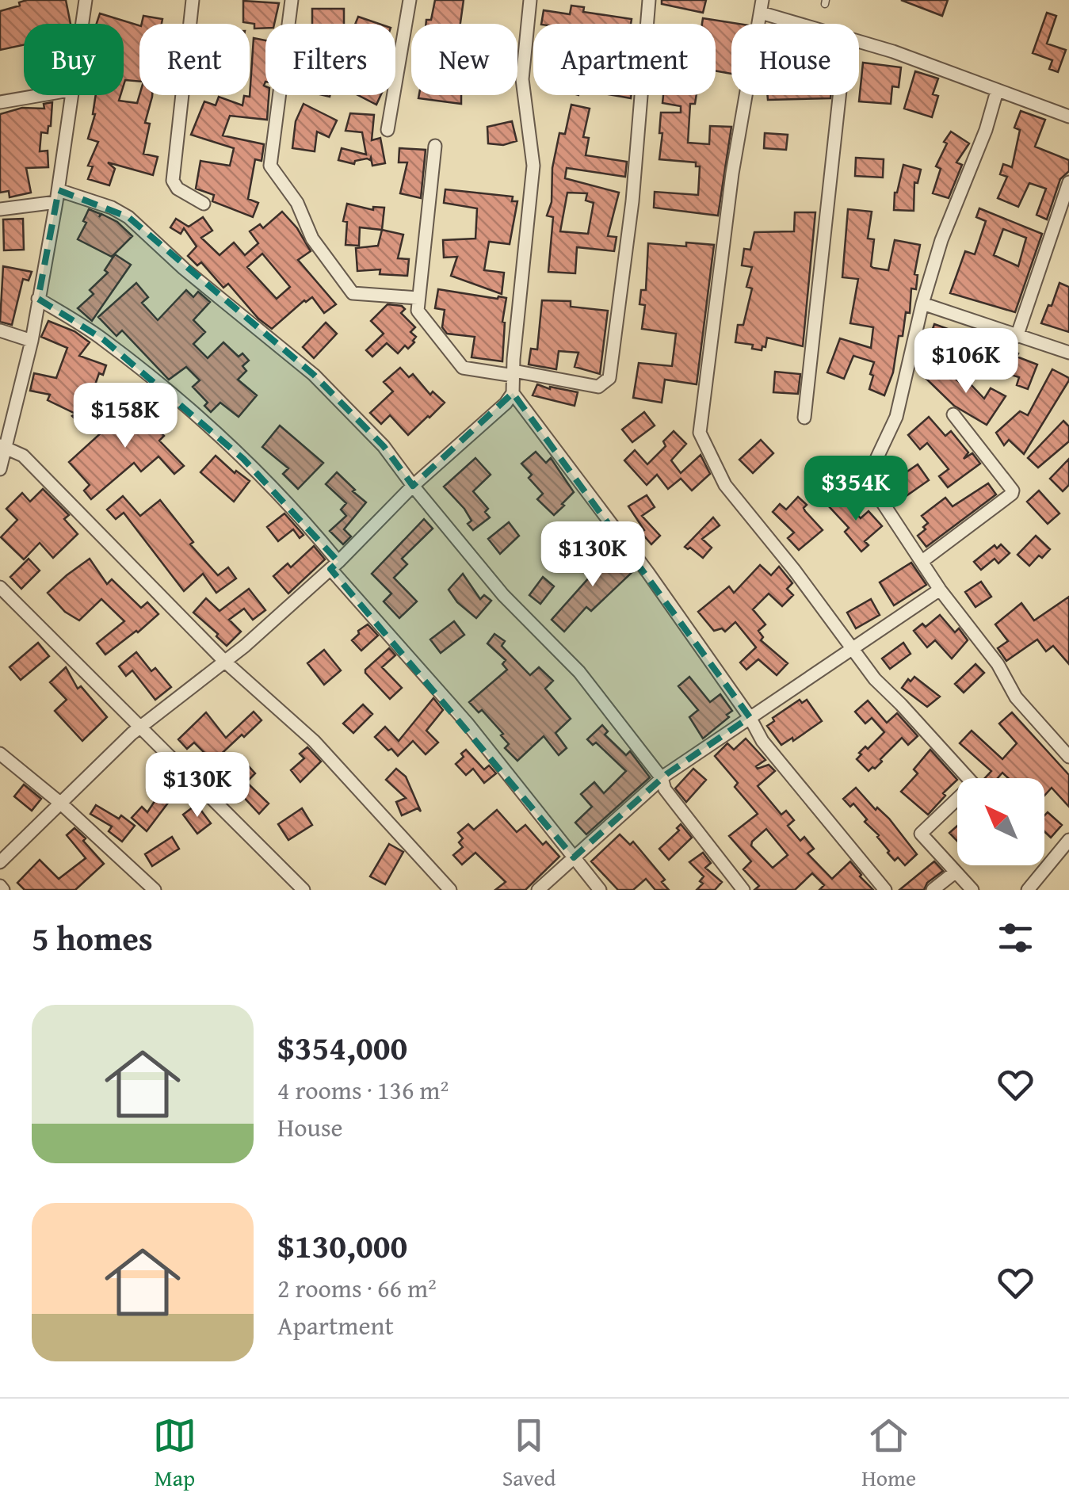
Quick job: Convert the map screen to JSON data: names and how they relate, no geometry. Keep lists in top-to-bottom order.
{
  "north": "top left",
  "page": {
    "chip": [
      "Buy",
      "Rent",
      "Filters",
      "New",
      "Apartment",
      "House"
    ],
    "price": [
      "$106K",
      "$158K",
      "$354K",
      "$130K",
      "$130K"
    ],
    "heading": "5 homes",
    "list": [
      {
        "name": "$354,000",
        "note": "4 rooms · 136 m² · House"
      },
      {
        "name": "$130,000",
        "note": "2 rooms · 66 m² · Apartment"
      }
    ],
    "tabs": ["Map", "Saved", "Home"]
  }
}
